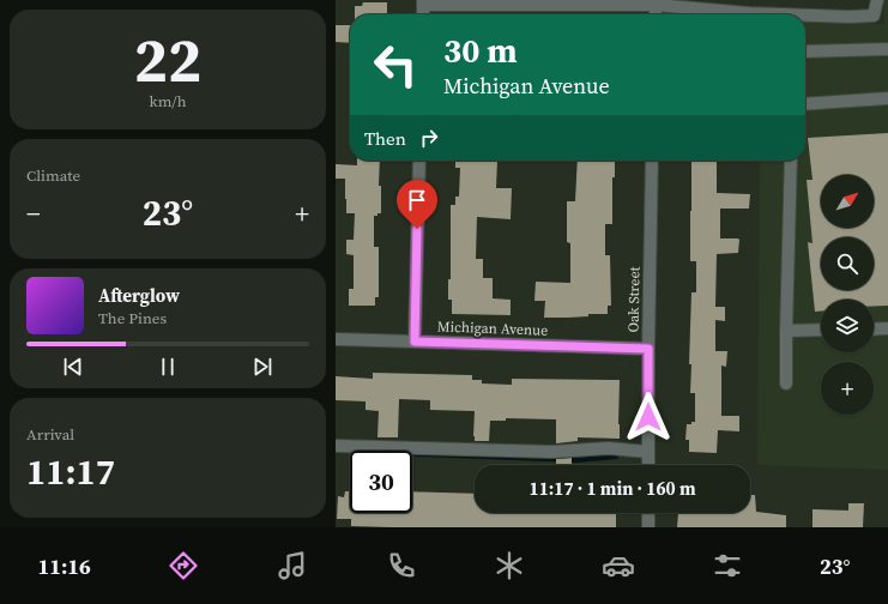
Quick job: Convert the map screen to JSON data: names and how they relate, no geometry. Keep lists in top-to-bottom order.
{
  "streets": {
    "street": ["Oak Street", "Michigan Avenue"]
  },
  "crossings": [
    ["Oak Street", "Michigan Avenue"]
  ],
  "north": "top right",
  "page": {
    "tile": [
      ["22", "km/h"],
      "Climate",
      ["Arrival", "11:17"]
    ],
    "turn": ["30 m", "Michigan Avenue"],
    "then": "Then",
    "map_buttons": "+",
    "heat": ["−", "23°", "+"],
    "song": ["Afterglow", "The Pines"],
    "limit": "30",
    "trip": "11:17 · 1 min · 160 m",
    "tabs": ["11:16", "23°"]
  }
}
